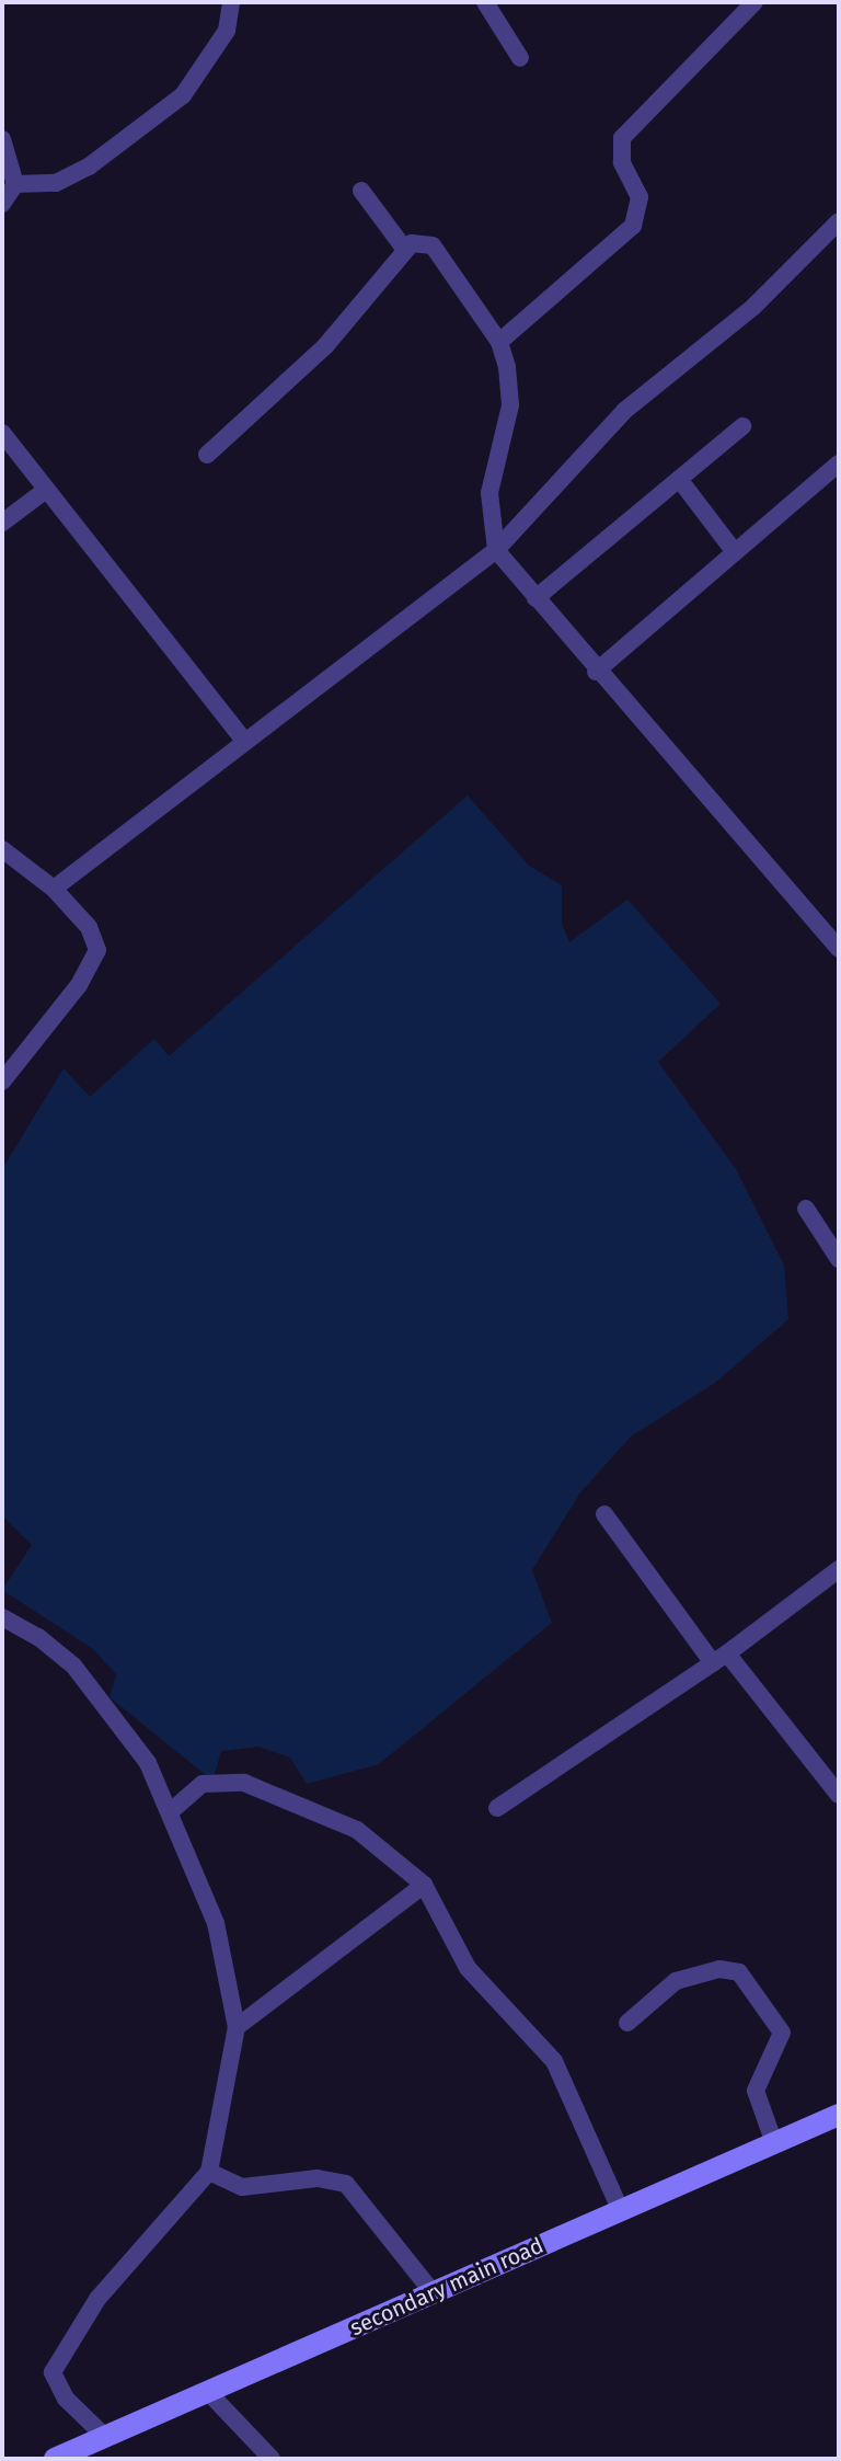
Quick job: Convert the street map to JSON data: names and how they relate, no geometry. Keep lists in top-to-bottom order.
{
  "streets": {
    "main road": ["secondary main road"]
  }
}
